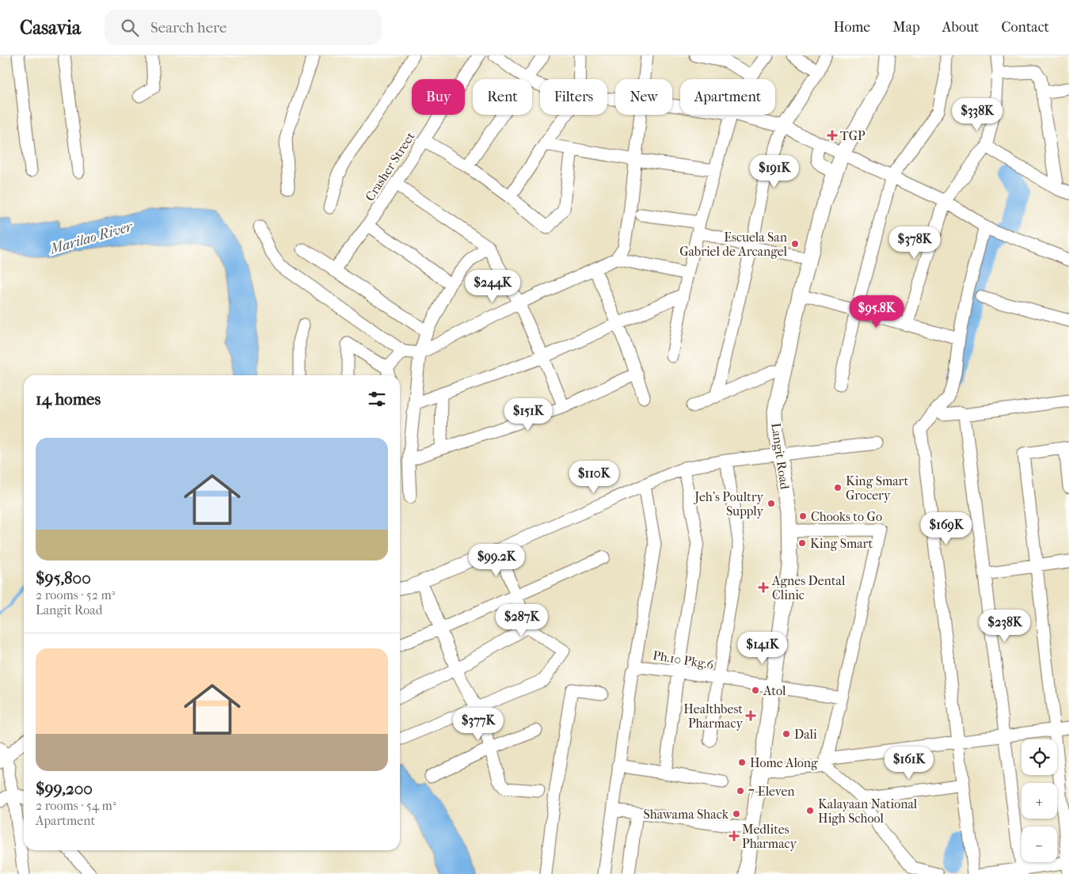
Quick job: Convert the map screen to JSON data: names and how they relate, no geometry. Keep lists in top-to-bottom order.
{
  "streets": {
    "main road": ["Langit Road"],
    "street": ["Crasher Street", "Ph.10 Pkg.6"]
  },
  "crossings": [
    ["Langit Road", "Ph.10 Pkg.6"]
  ],
  "water": ["Marilao River"],
  "places": {
    "health": [
      "TGP",
      "Agnes Dental Clinic",
      "Healthbest Pharmacy",
      "Medlites Pharmacy"
    ],
    "other": [
      "Escuela San Gabriel de Arcangel",
      "King Smart Grocery",
      "Jeh's Poultry Supply",
      "Chooks to Go",
      "King Smart",
      "Atol",
      "Dali",
      "Home Along",
      "7-Eleven",
      "Kalayaan National High School",
      "Shawama Shack"
    ]
  },
  "page": {
    "header": "Casavia",
    "search": "Search here",
    "nav": [
      "Home",
      "Map",
      "About",
      "Contact"
    ],
    "chip": [
      "Buy",
      "Rent",
      "Filters",
      "New",
      "Apartment"
    ],
    "price": [
      "$338K",
      "$191K",
      "$378K",
      "$244K",
      "$95.8K",
      "$151K",
      "$110K",
      "$169K",
      "$99.2K",
      "$287K",
      "$238K",
      "$141K",
      "$377K",
      "$161K"
    ],
    "heading": "14 homes",
    "list": [
      {
        "name": "$95,800",
        "note": "2 rooms · 52 m² · Langit Road"
      },
      {
        "name": "$99,200",
        "note": "2 rooms · 54 m² · Apartment"
      }
    ],
    "map_buttons": ["+", "−"]
  }
}
